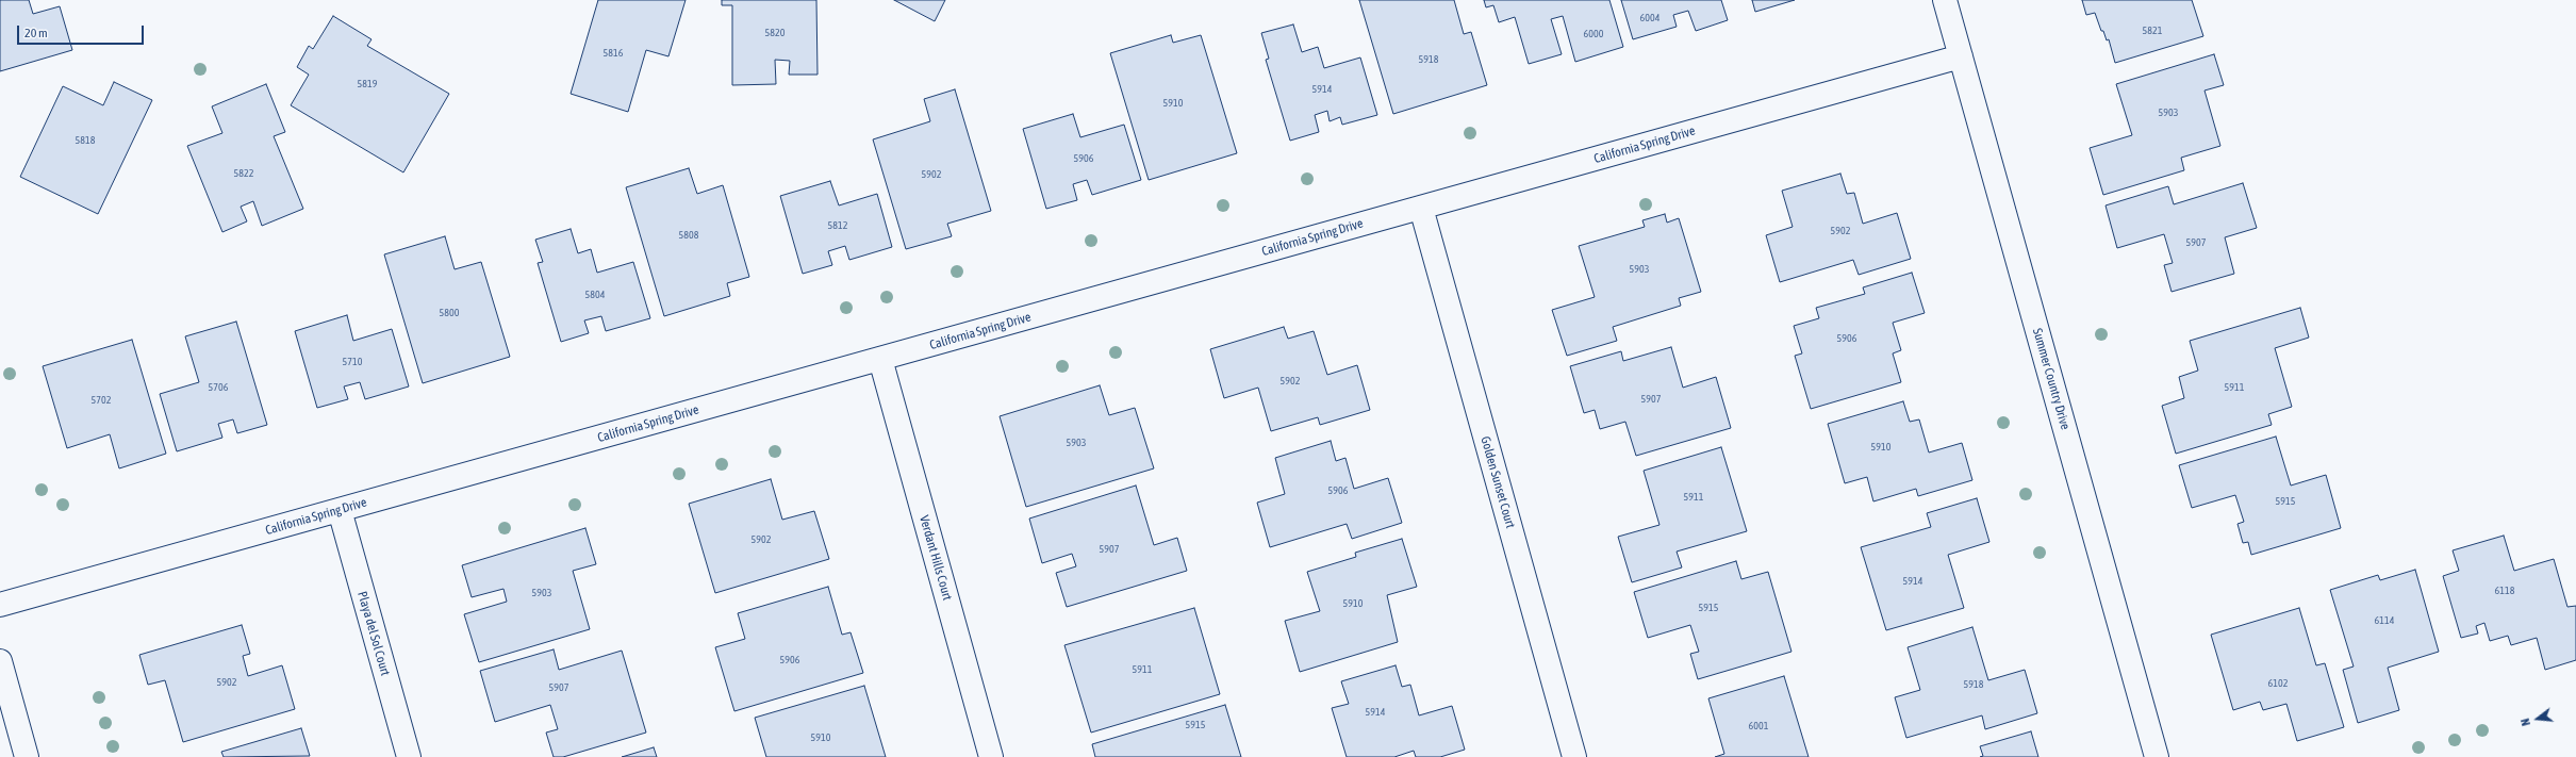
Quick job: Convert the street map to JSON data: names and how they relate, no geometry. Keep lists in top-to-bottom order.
{
  "streets": {
    "street": [
      "California Spring Drive",
      "Summer Country Drive",
      "Golden Sunset Court",
      "Verdant Hills Court",
      "Playa del Sol Court"
    ]
  },
  "crossings": [
    ["California Spring Drive", "Summer Country Drive"],
    ["California Spring Drive", "Golden Sunset Court"],
    ["California Spring Drive", "Verdant Hills Court"],
    ["California Spring Drive", "Playa del Sol Court"]
  ],
  "house_numbers": [
    "6004",
    "5821",
    "5820",
    "6000",
    "5816",
    "5918",
    "5819",
    "5914",
    "5910",
    "5903",
    "5818",
    "5906",
    "5822",
    "5902",
    "5812",
    "5902",
    "5808",
    "5907",
    "5903",
    "5804",
    "5800",
    "5906",
    "5710",
    "5902",
    "5706",
    "5911",
    "5907",
    "5702",
    "5903",
    "5910",
    "5906",
    "5911",
    "5915",
    "5902",
    "5907",
    "5914",
    "6118",
    "5903",
    "5910",
    "5915",
    "6114",
    "5906",
    "5911",
    "5902",
    "6102",
    "5918",
    "5907",
    "5914",
    "5915",
    "6001",
    "5910"
  ],
  "scale_bar": "20 m",
  "north": "left"
}
